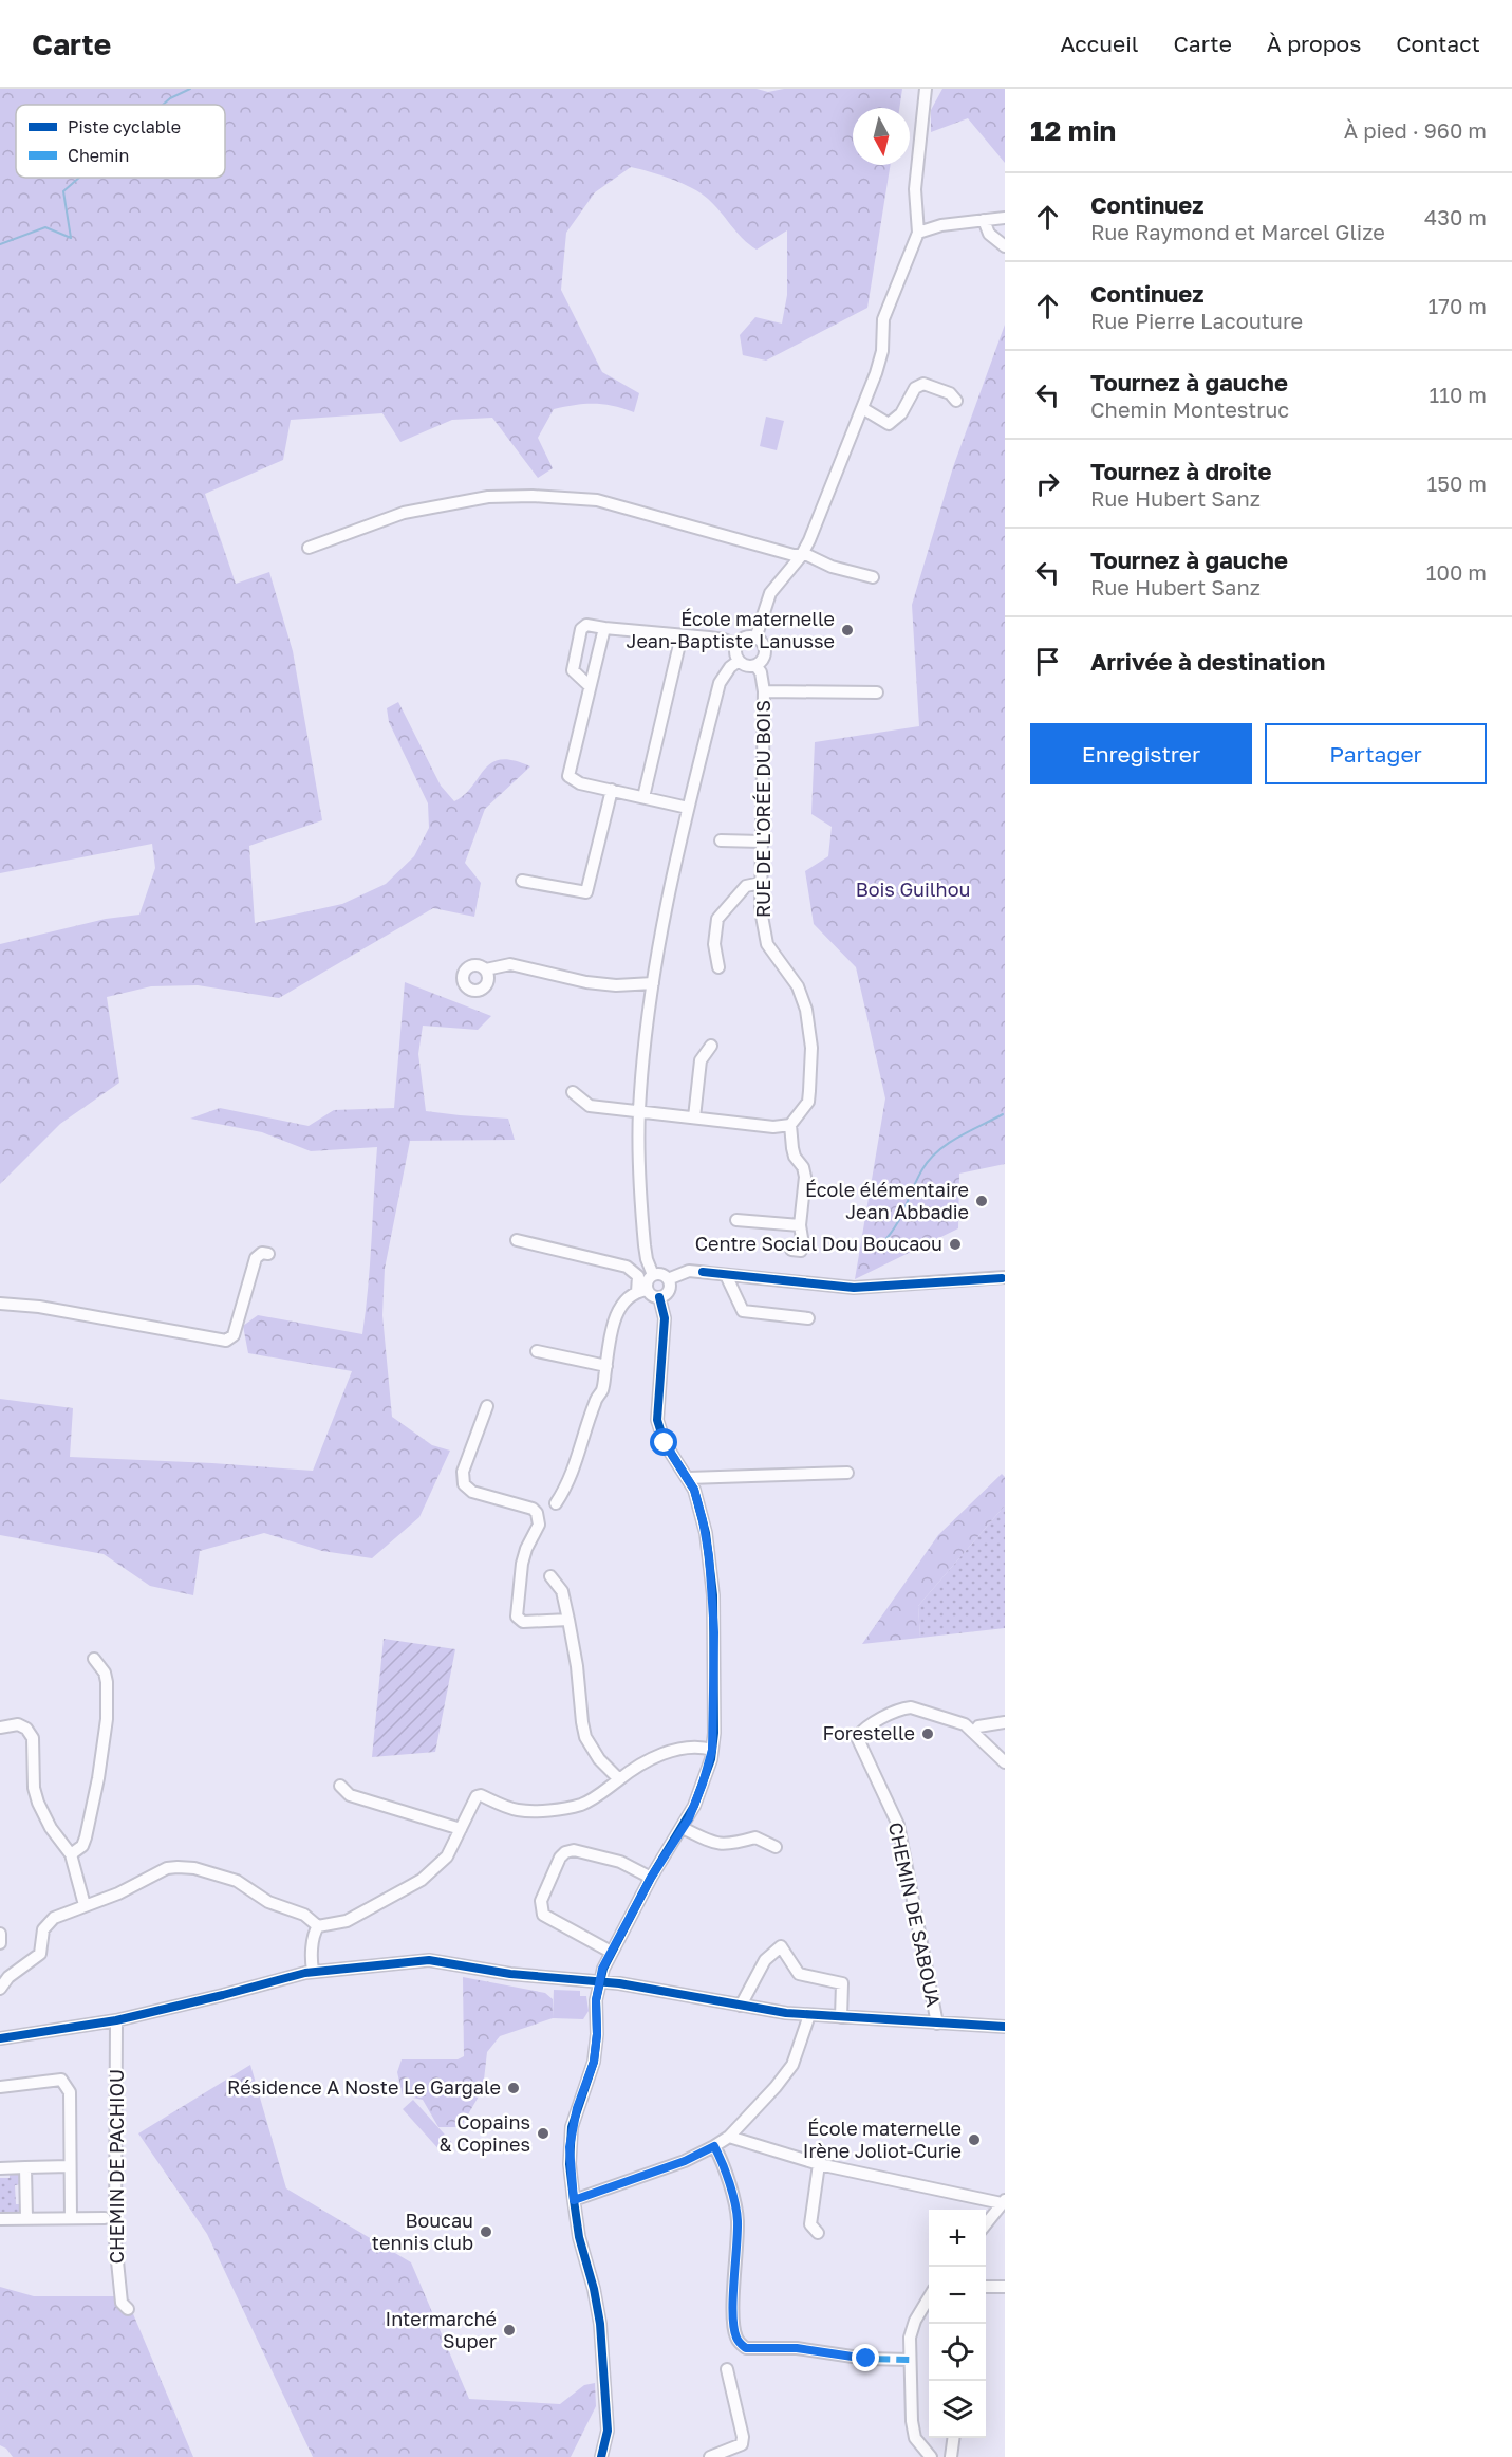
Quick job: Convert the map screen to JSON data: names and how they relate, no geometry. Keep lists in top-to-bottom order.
{
  "streets": {
    "street": ["RUE DE L'ORÉE DU BOIS", "CHEMIN DE SABOUA", "CHEMIN DE PACHIOU"]
  },
  "parks": ["Bois Guilhou"],
  "places": [
    "École maternelle Jean-Baptiste Lanusse",
    "École élémentaire Jean Abbadie",
    "Centre Social Dou Boucaou",
    "Forestelle",
    "Résidence A Noste Le Gargale",
    "Copains & Copines",
    "École maternelle Irène Joliot-Curie",
    "Boucau tennis club",
    "Intermarché Super"
  ],
  "legend": ["Piste cyclable", "Chemin"],
  "north": "bottom",
  "page": {
    "header": "Carte",
    "nav": [
      "Accueil",
      "Carte",
      "À propos",
      "Contact"
    ],
    "heading": ["12 min", "À pied · 960 m"],
    "list": [
      ["Continuez", "Rue Raymond et Marcel Glize", "430 m"],
      ["Continuez", "Rue Pierre Lacouture", "170 m"],
      ["Tournez à gauche", "Chemin Montestruc", "110 m"],
      ["Tournez à droite", "Rue Hubert Sanz", "150 m"],
      ["Tournez à gauche", "Rue Hubert Sanz", "100 m"],
      "Arrivée à destination"
    ],
    "buttons": ["Enregistrer", "Partager"],
    "map_buttons": ["+", "−"]
  }
}
